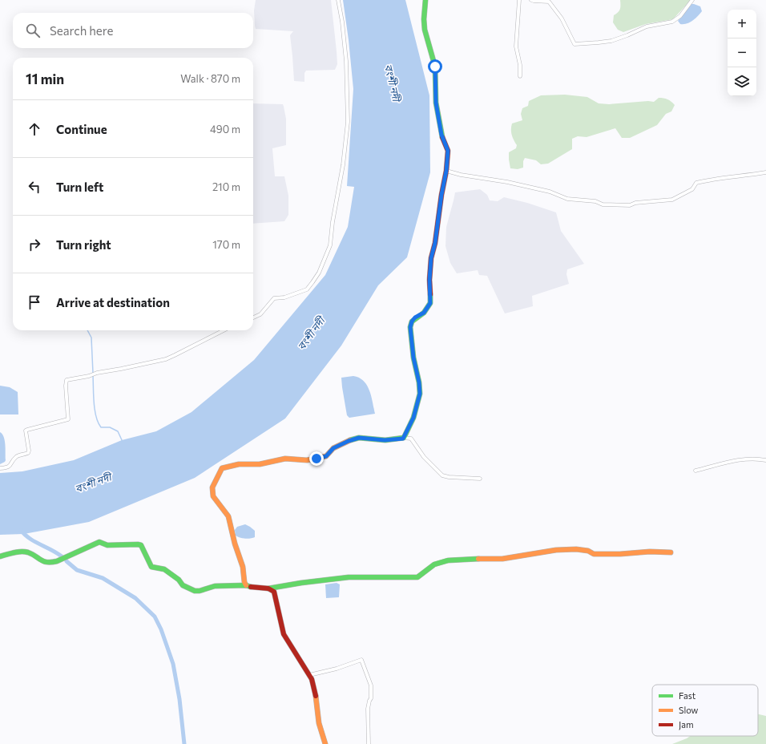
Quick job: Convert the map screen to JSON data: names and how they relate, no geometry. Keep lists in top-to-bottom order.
{
  "water": ["বংশী নদী"],
  "legend": ["Fast", "Slow", "Jam"],
  "page": {
    "map_buttons": ["+", "−"],
    "search": "Search here",
    "heading": ["11 min", "Walk · 870 m"],
    "list": [
      ["Continue", "490 m"],
      ["Turn left", "210 m"],
      ["Turn right", "170 m"],
      "Arrive at destination"
    ]
  }
}
